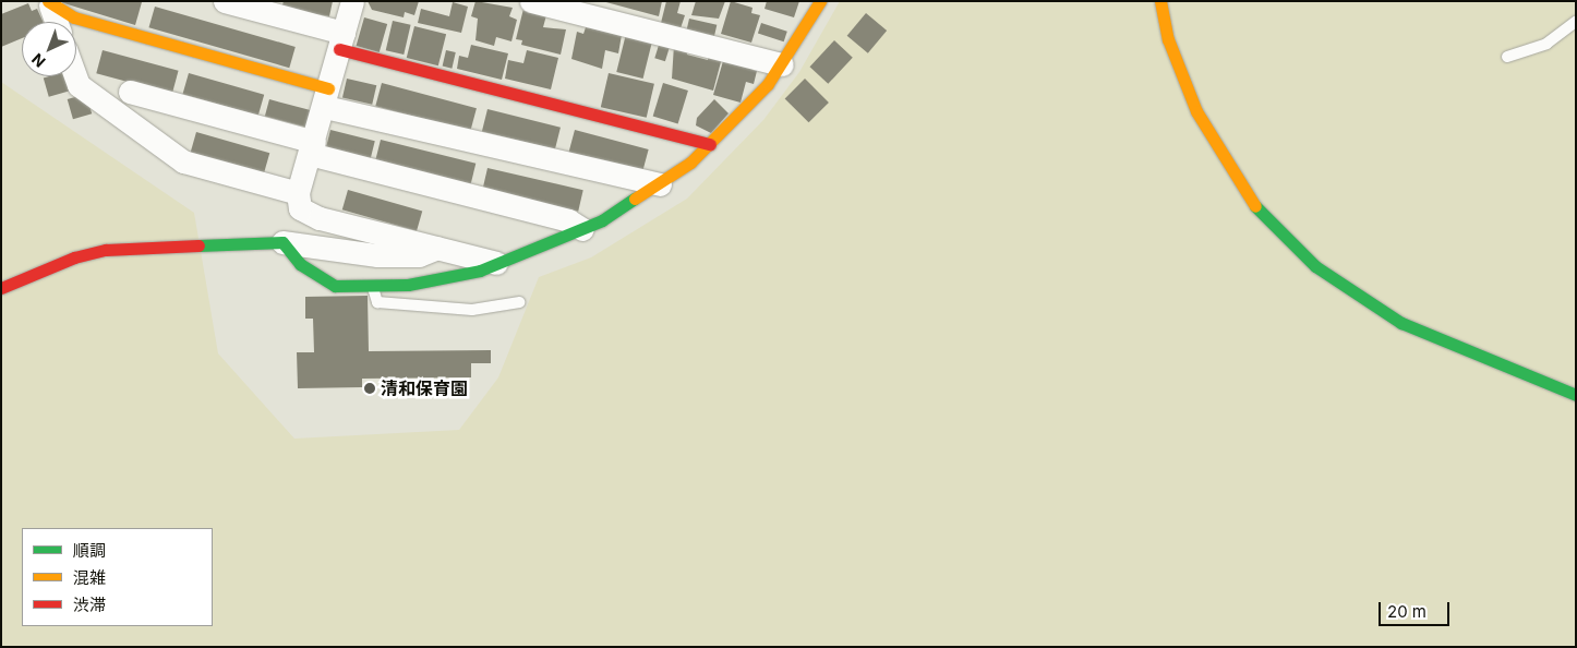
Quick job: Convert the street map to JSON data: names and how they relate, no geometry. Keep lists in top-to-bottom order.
{
  "places": ["清和保育園"],
  "legend": ["順調", "混雑", "渋滞"],
  "scale_bar": "20 m",
  "north": "bottom left"
}
